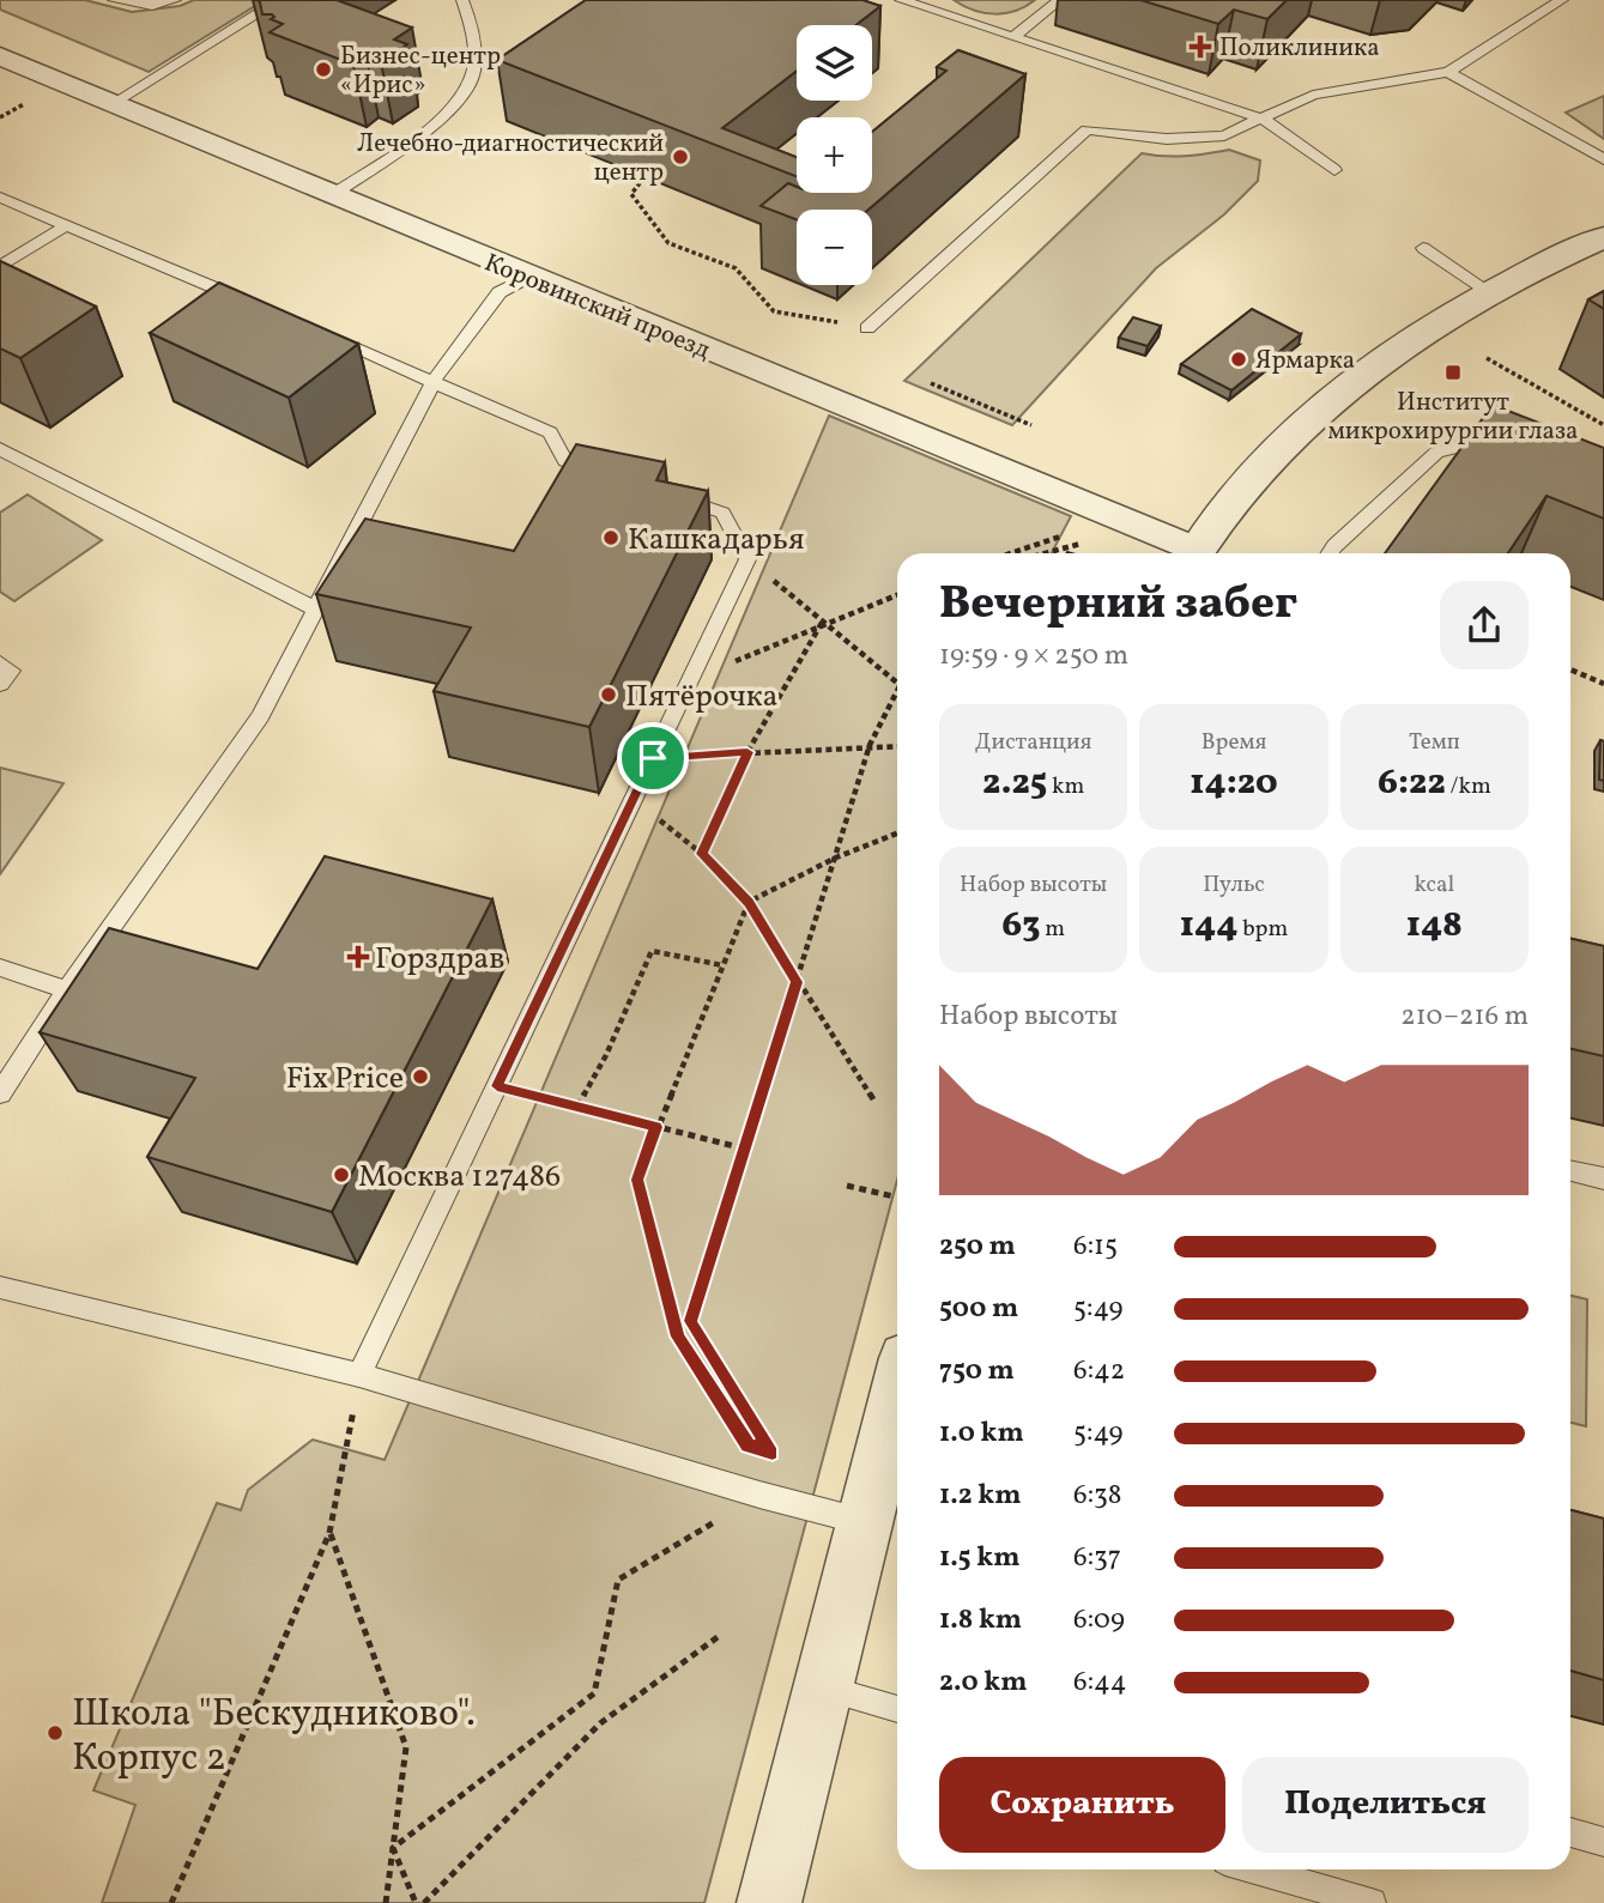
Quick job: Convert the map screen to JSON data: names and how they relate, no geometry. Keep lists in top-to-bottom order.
{
  "streets": {
    "street": ["Коровинский проезд"]
  },
  "places": {
    "health": ["Поликлиника", "Горздрав"],
    "other": [
      "Бизнес-центр «Ирис»",
      "Лечебно-диагностический центр",
      "Ярмарка",
      "Кашкадарья",
      "Пятёрочка",
      "Fix Price",
      "Москва 127486",
      "Школа \"Бескудниково\". Корпус 2"
    ],
    "transit": ["Институт микрохирургии глаза"]
  },
  "page": {
    "map_buttons": ["+", "−"],
    "heading": ["Вечерний забег", "19:59 · 9 × 250 m"],
    "stats": [
      ["Дистанция", "2.25 km"],
      ["Время", "14:20"],
      ["Темп", "6:22 /km"],
      ["Набор высоты", "63 m"],
      ["Пульс", "144 bpm"],
      ["kcal", "148"]
    ],
    "chart": ["Набор высоты", "210–216 m"],
    "list": [
      {
        "name": "250 m",
        "note": "6:15"
      },
      {
        "name": "500 m",
        "note": "5:49"
      },
      {
        "name": "750 m",
        "note": "6:42"
      },
      {
        "name": "1.0 km",
        "note": "5:49"
      },
      {
        "name": "1.2 km",
        "note": "6:38"
      },
      {
        "name": "1.5 km",
        "note": "6:37"
      },
      {
        "name": "1.8 km",
        "note": "6:09"
      },
      {
        "name": "2.0 km",
        "note": "6:44"
      }
    ],
    "buttons": ["Сохранить", "Поделиться"]
  }
}
